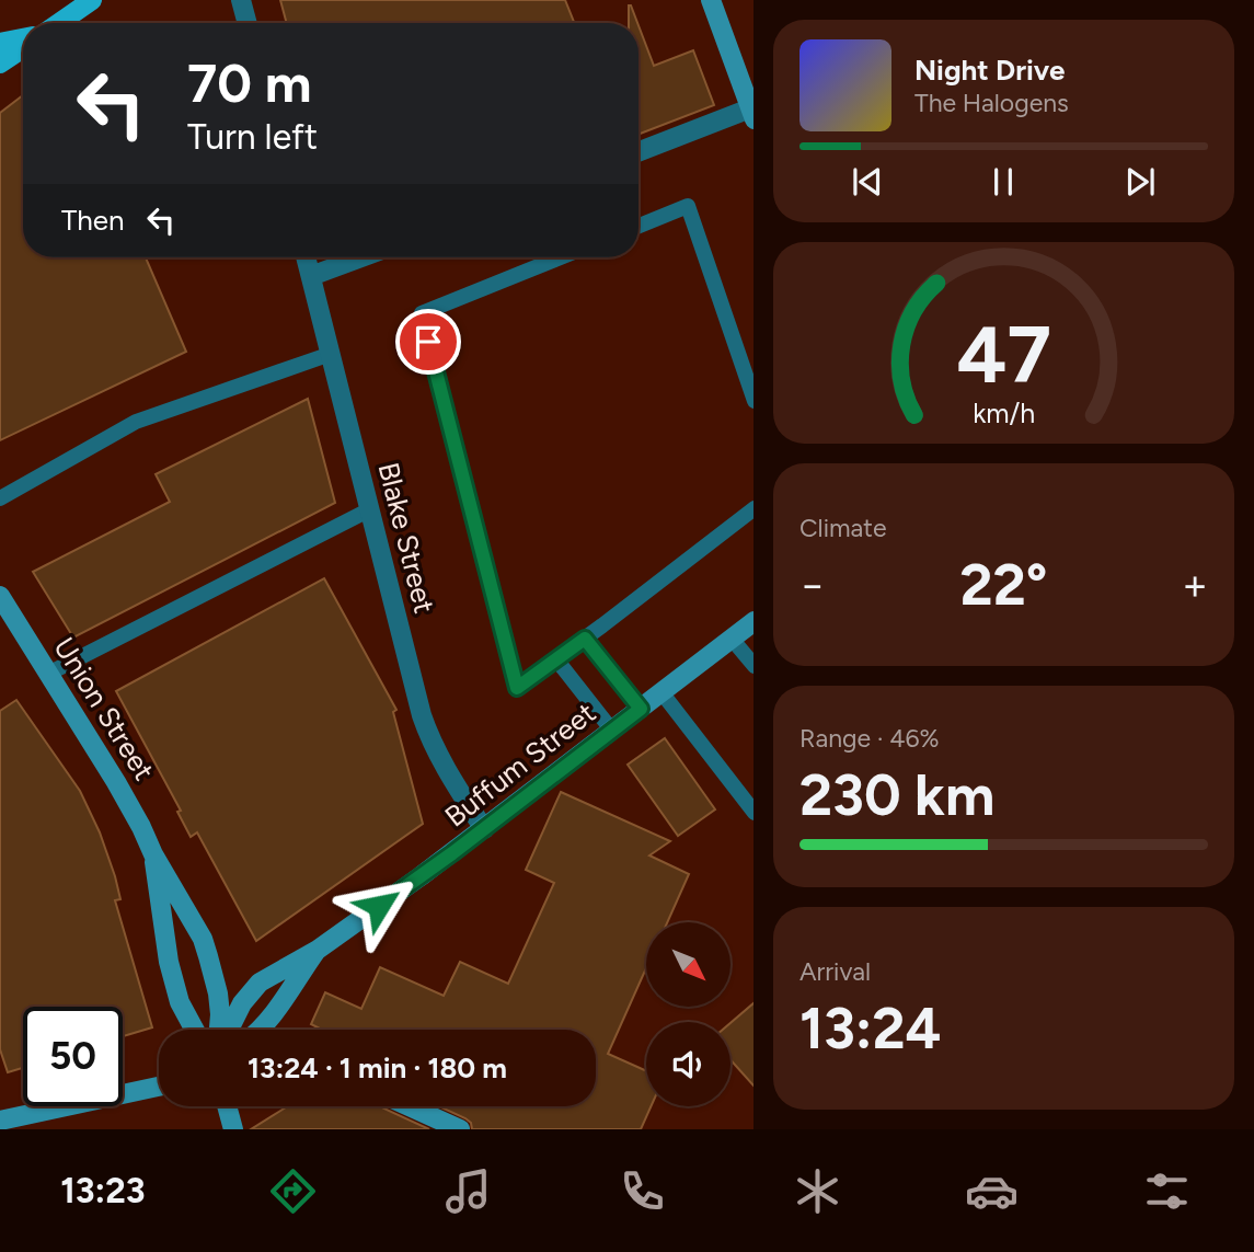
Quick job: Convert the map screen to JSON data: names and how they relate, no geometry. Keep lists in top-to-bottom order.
{
  "streets": {
    "main road": ["Union Street", "Buffum Street"],
    "street": ["Blake Street"]
  },
  "crossings": [
    ["Blake Street", "Buffum Street"]
  ],
  "north": "bottom right",
  "page": {
    "turn": ["70 m", "Turn left"],
    "song": ["Night Drive", "The Halogens"],
    "then": "Then",
    "tile": [
      "Climate",
      ["Range · 46%", "230 km"],
      ["Arrival", "13:24"]
    ],
    "heat": ["−", "22°", "+"],
    "limit": "50",
    "trip": "13:24 · 1 min · 180 m",
    "tabs": "13:23",
    "gauge": ["47", "km/h"]
  }
}
